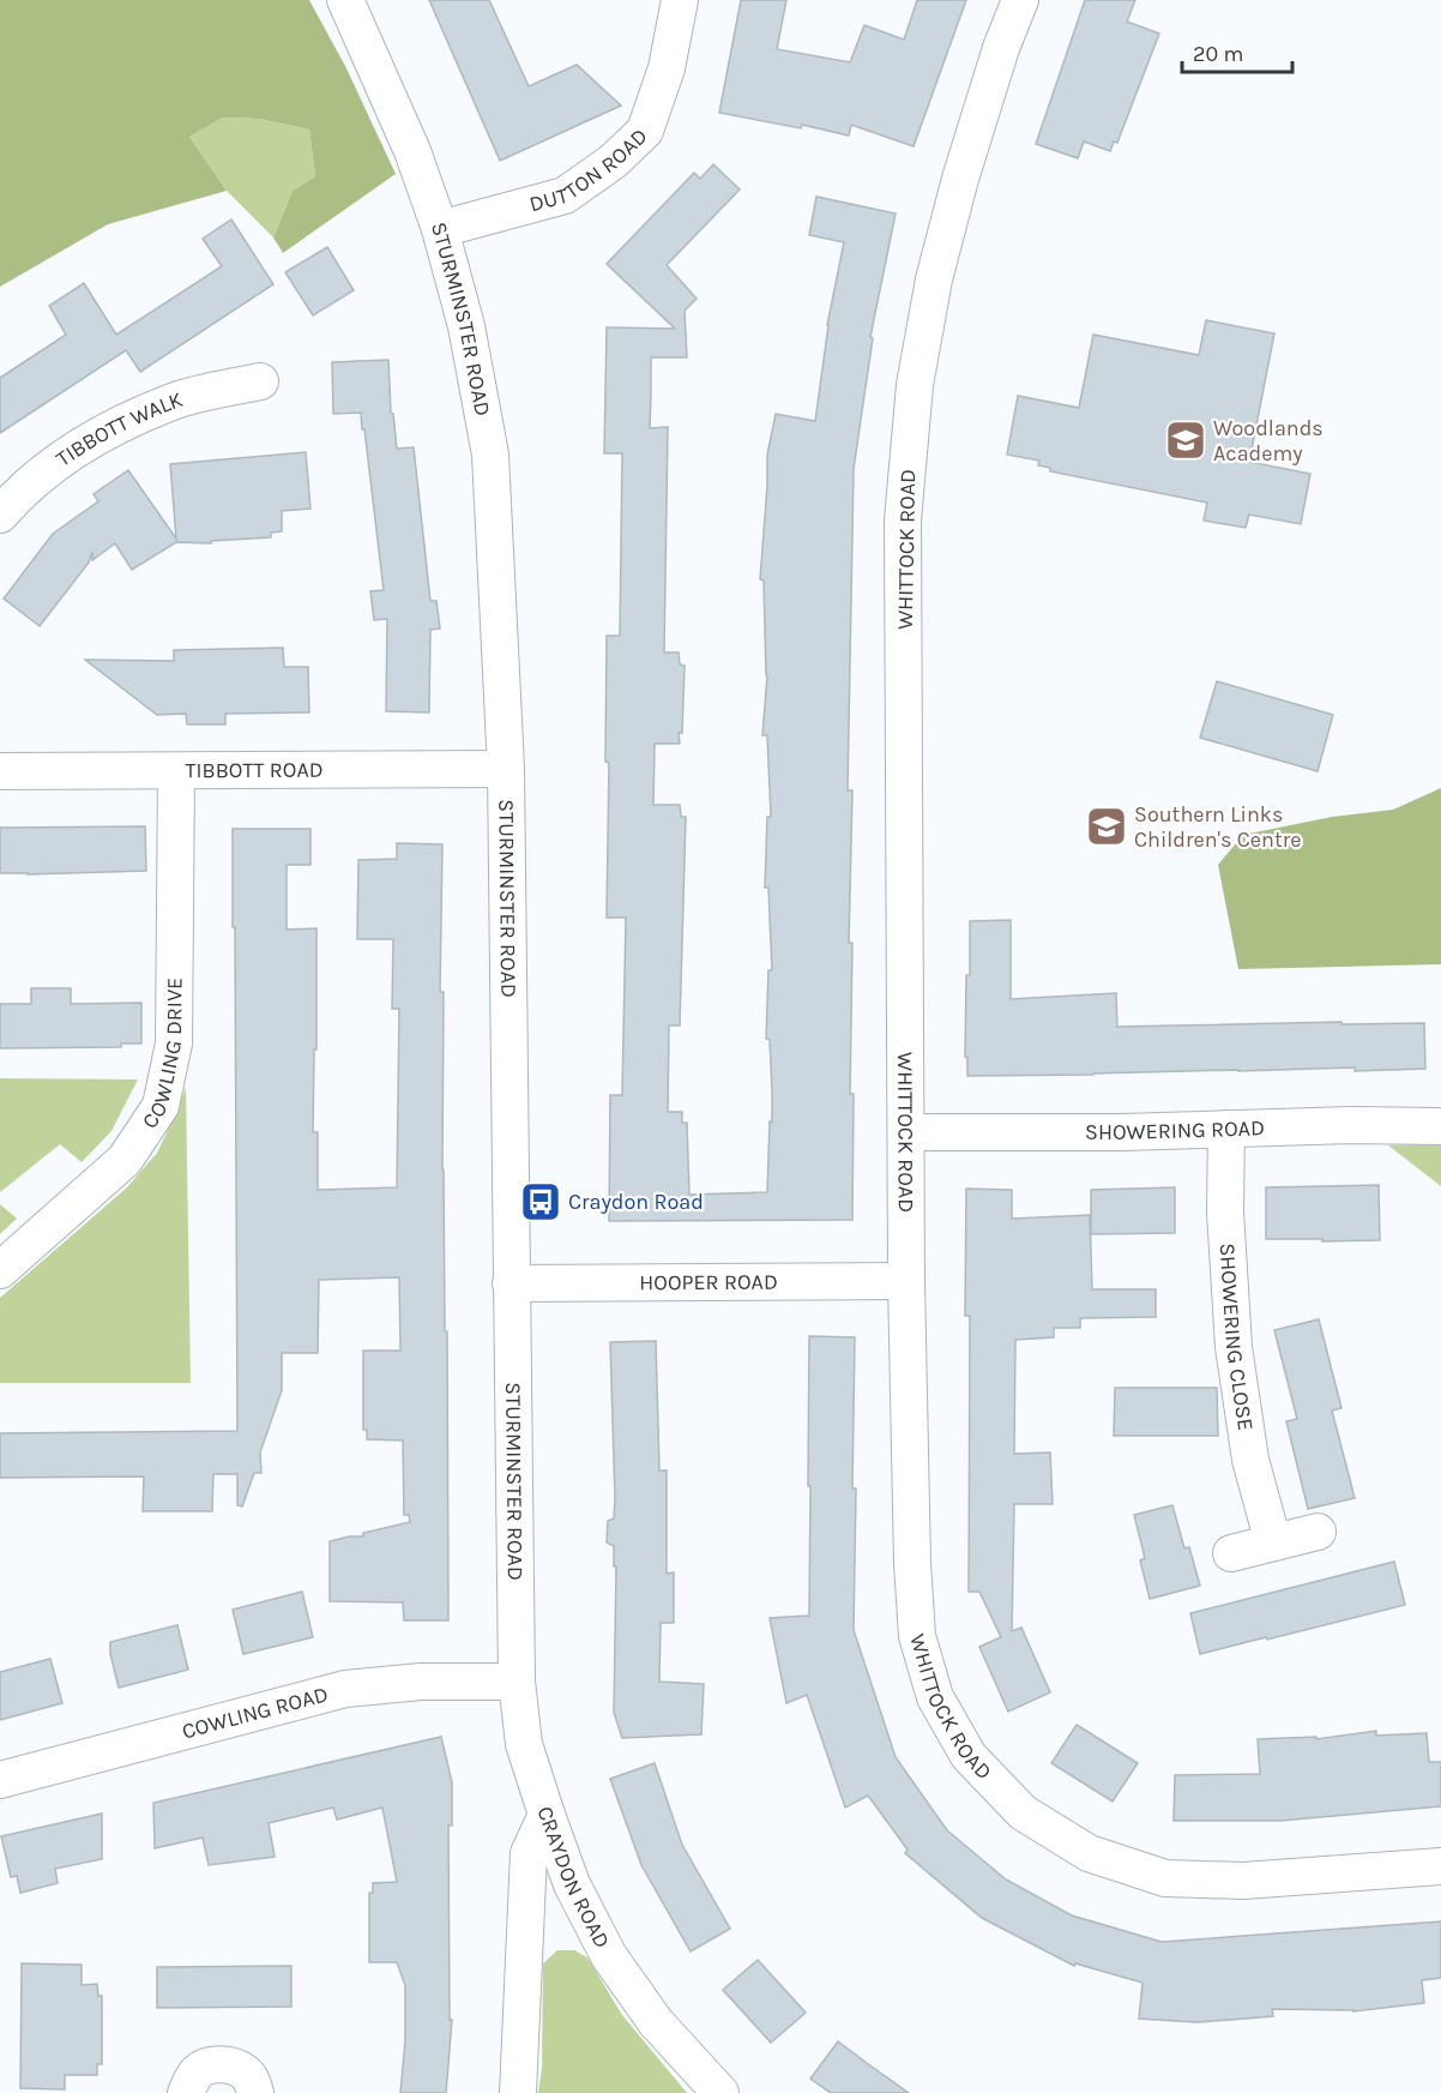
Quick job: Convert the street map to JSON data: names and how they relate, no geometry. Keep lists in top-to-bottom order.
{
  "streets": {
    "street": [
      "DUTTON ROAD",
      "STURMINSTER ROAD",
      "TIBBOTT WALK",
      "WHITTOCK ROAD",
      "TIBBOTT ROAD",
      "COWLING DRIVE",
      "SHOWERING ROAD",
      "HOOPER ROAD",
      "SHOWERING CLOSE",
      "COWLING ROAD",
      "CRAYDON ROAD"
    ]
  },
  "crossings": [
    ["DUTTON ROAD", "STURMINSTER ROAD"],
    ["STURMINSTER ROAD", "TIBBOTT ROAD"],
    ["STURMINSTER ROAD", "HOOPER ROAD"],
    ["STURMINSTER ROAD", "COWLING ROAD"],
    ["STURMINSTER ROAD", "CRAYDON ROAD"],
    ["WHITTOCK ROAD", "SHOWERING ROAD"],
    ["WHITTOCK ROAD", "HOOPER ROAD"],
    ["TIBBOTT ROAD", "COWLING DRIVE"],
    ["SHOWERING ROAD", "SHOWERING CLOSE"]
  ],
  "places": {
    "school or university": ["Woodlands Academy", "Southern Links Children's Centre"],
    "bus stop": ["Craydon Road"]
  },
  "scale_bar": "20 m"
}
